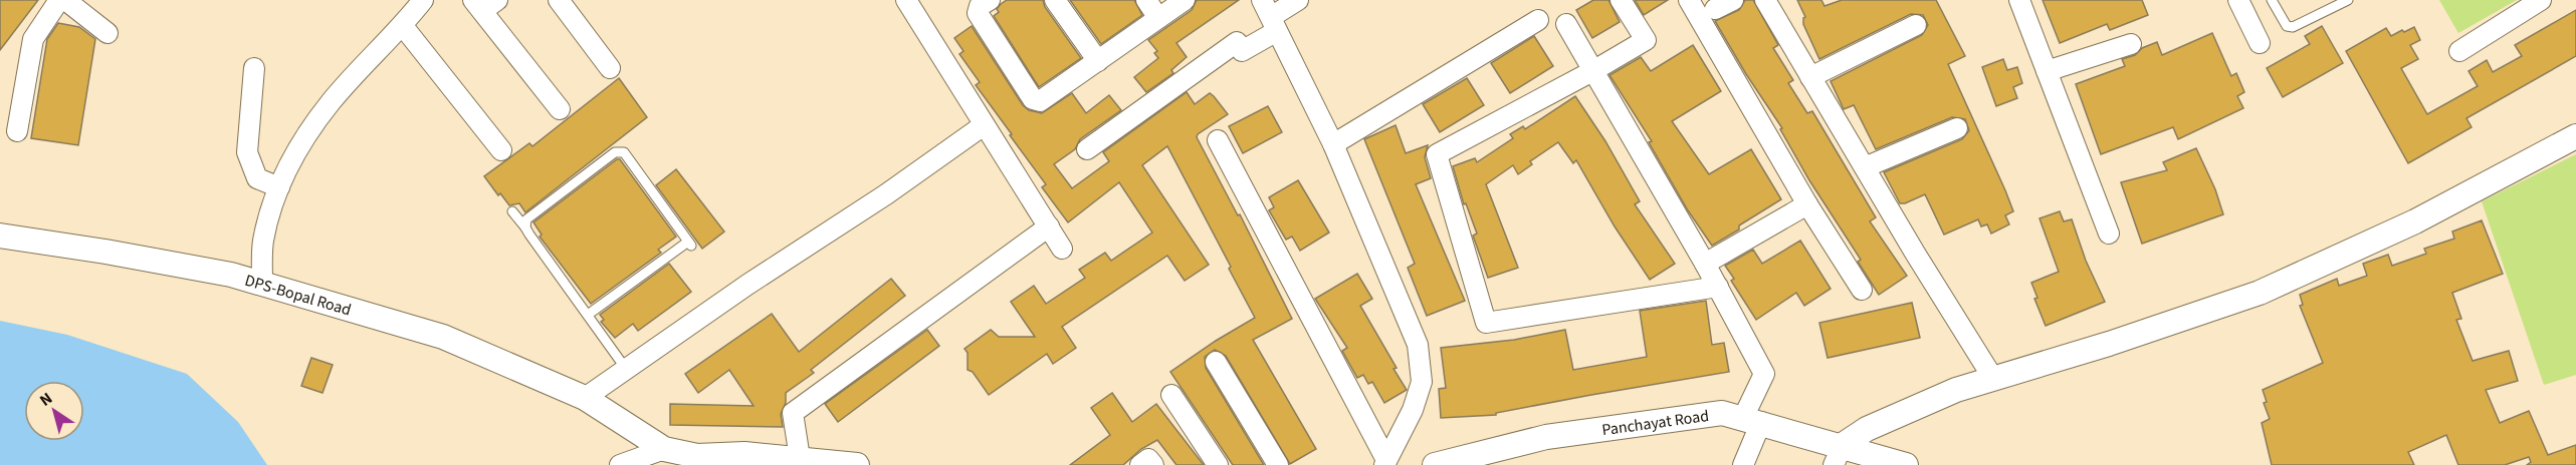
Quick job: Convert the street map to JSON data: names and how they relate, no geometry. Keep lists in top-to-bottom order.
{
  "streets": {
    "street": ["DPS-Bopal Road", "Panchayat Road"]
  },
  "north": "top left"
}
